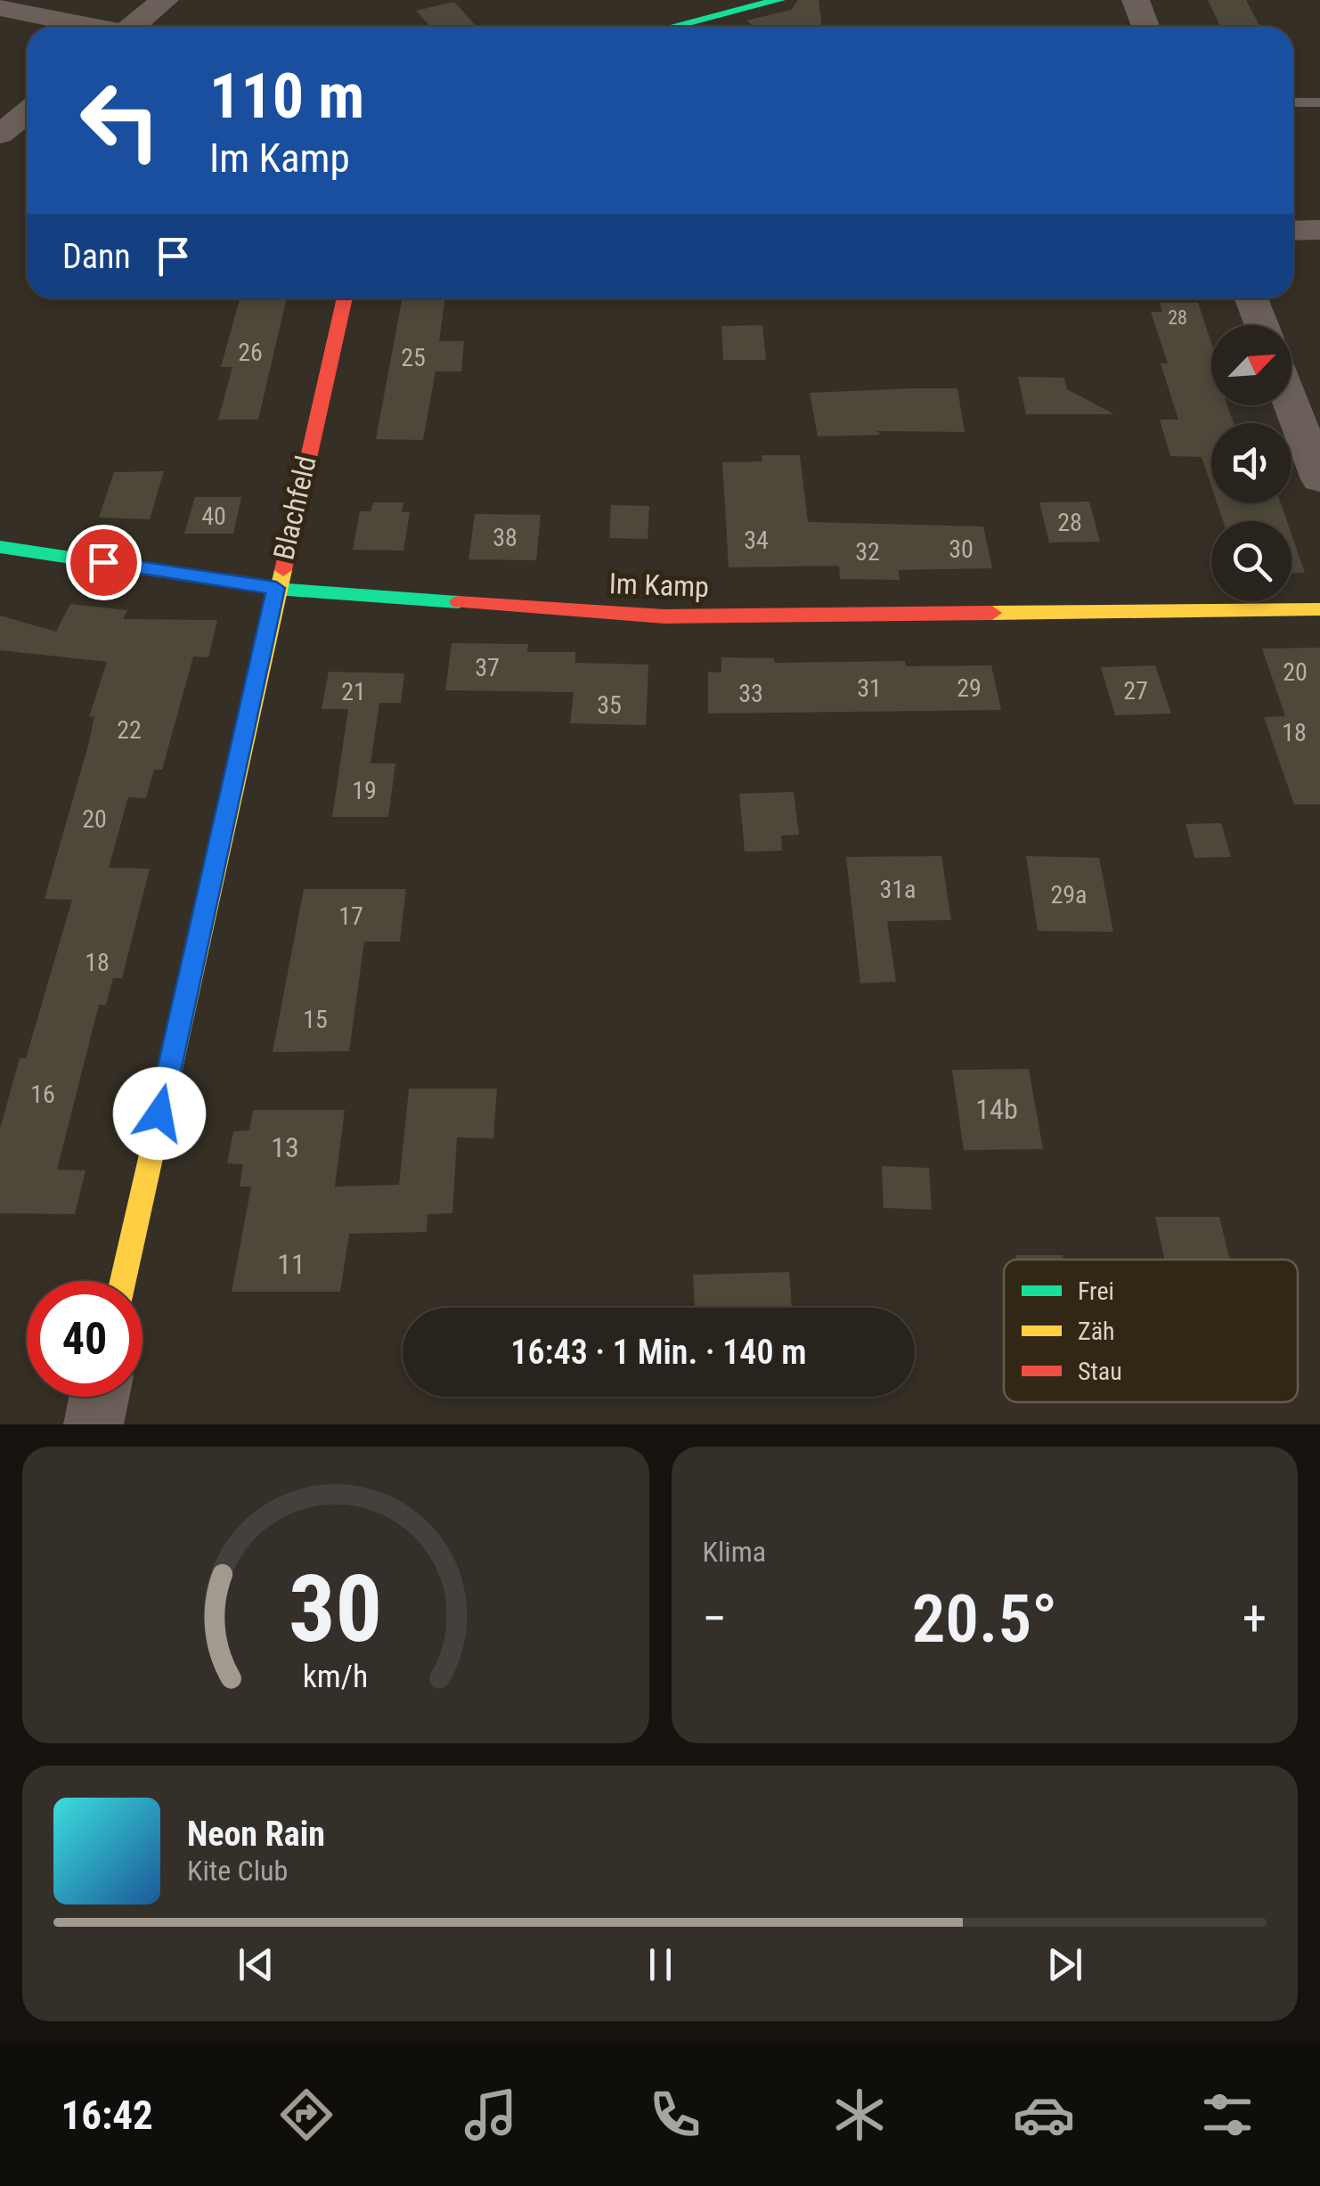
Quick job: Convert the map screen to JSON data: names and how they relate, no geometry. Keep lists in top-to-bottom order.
{
  "streets": {
    "street": ["Blachfeld", "Im Kamp"]
  },
  "crossings": [
    ["Blachfeld", "Im Kamp"]
  ],
  "house_numbers": [
    "28",
    "26",
    "25",
    "40",
    "28",
    "38",
    "34",
    "30",
    "32",
    "37",
    "20",
    "31",
    "29",
    "27",
    "21",
    "33",
    "35",
    "22",
    "18",
    "19",
    "20",
    "31a",
    "29a",
    "17",
    "18",
    "15",
    "16",
    "14b",
    "13",
    "11"
  ],
  "legend": ["Frei", "Zäh", "Stau"],
  "north": "top right",
  "page": {
    "turn": ["110 m", "Im Kamp"],
    "then": "Dann",
    "limit": "40",
    "trip": "16:43 · 1 Min. · 140 m",
    "tile": "Klima",
    "heat": ["−", "20.5°", "+"],
    "song": ["Neon Rain", "Kite Club"],
    "tabs": "16:42",
    "gauge": ["30", "km/h"]
  }
}
